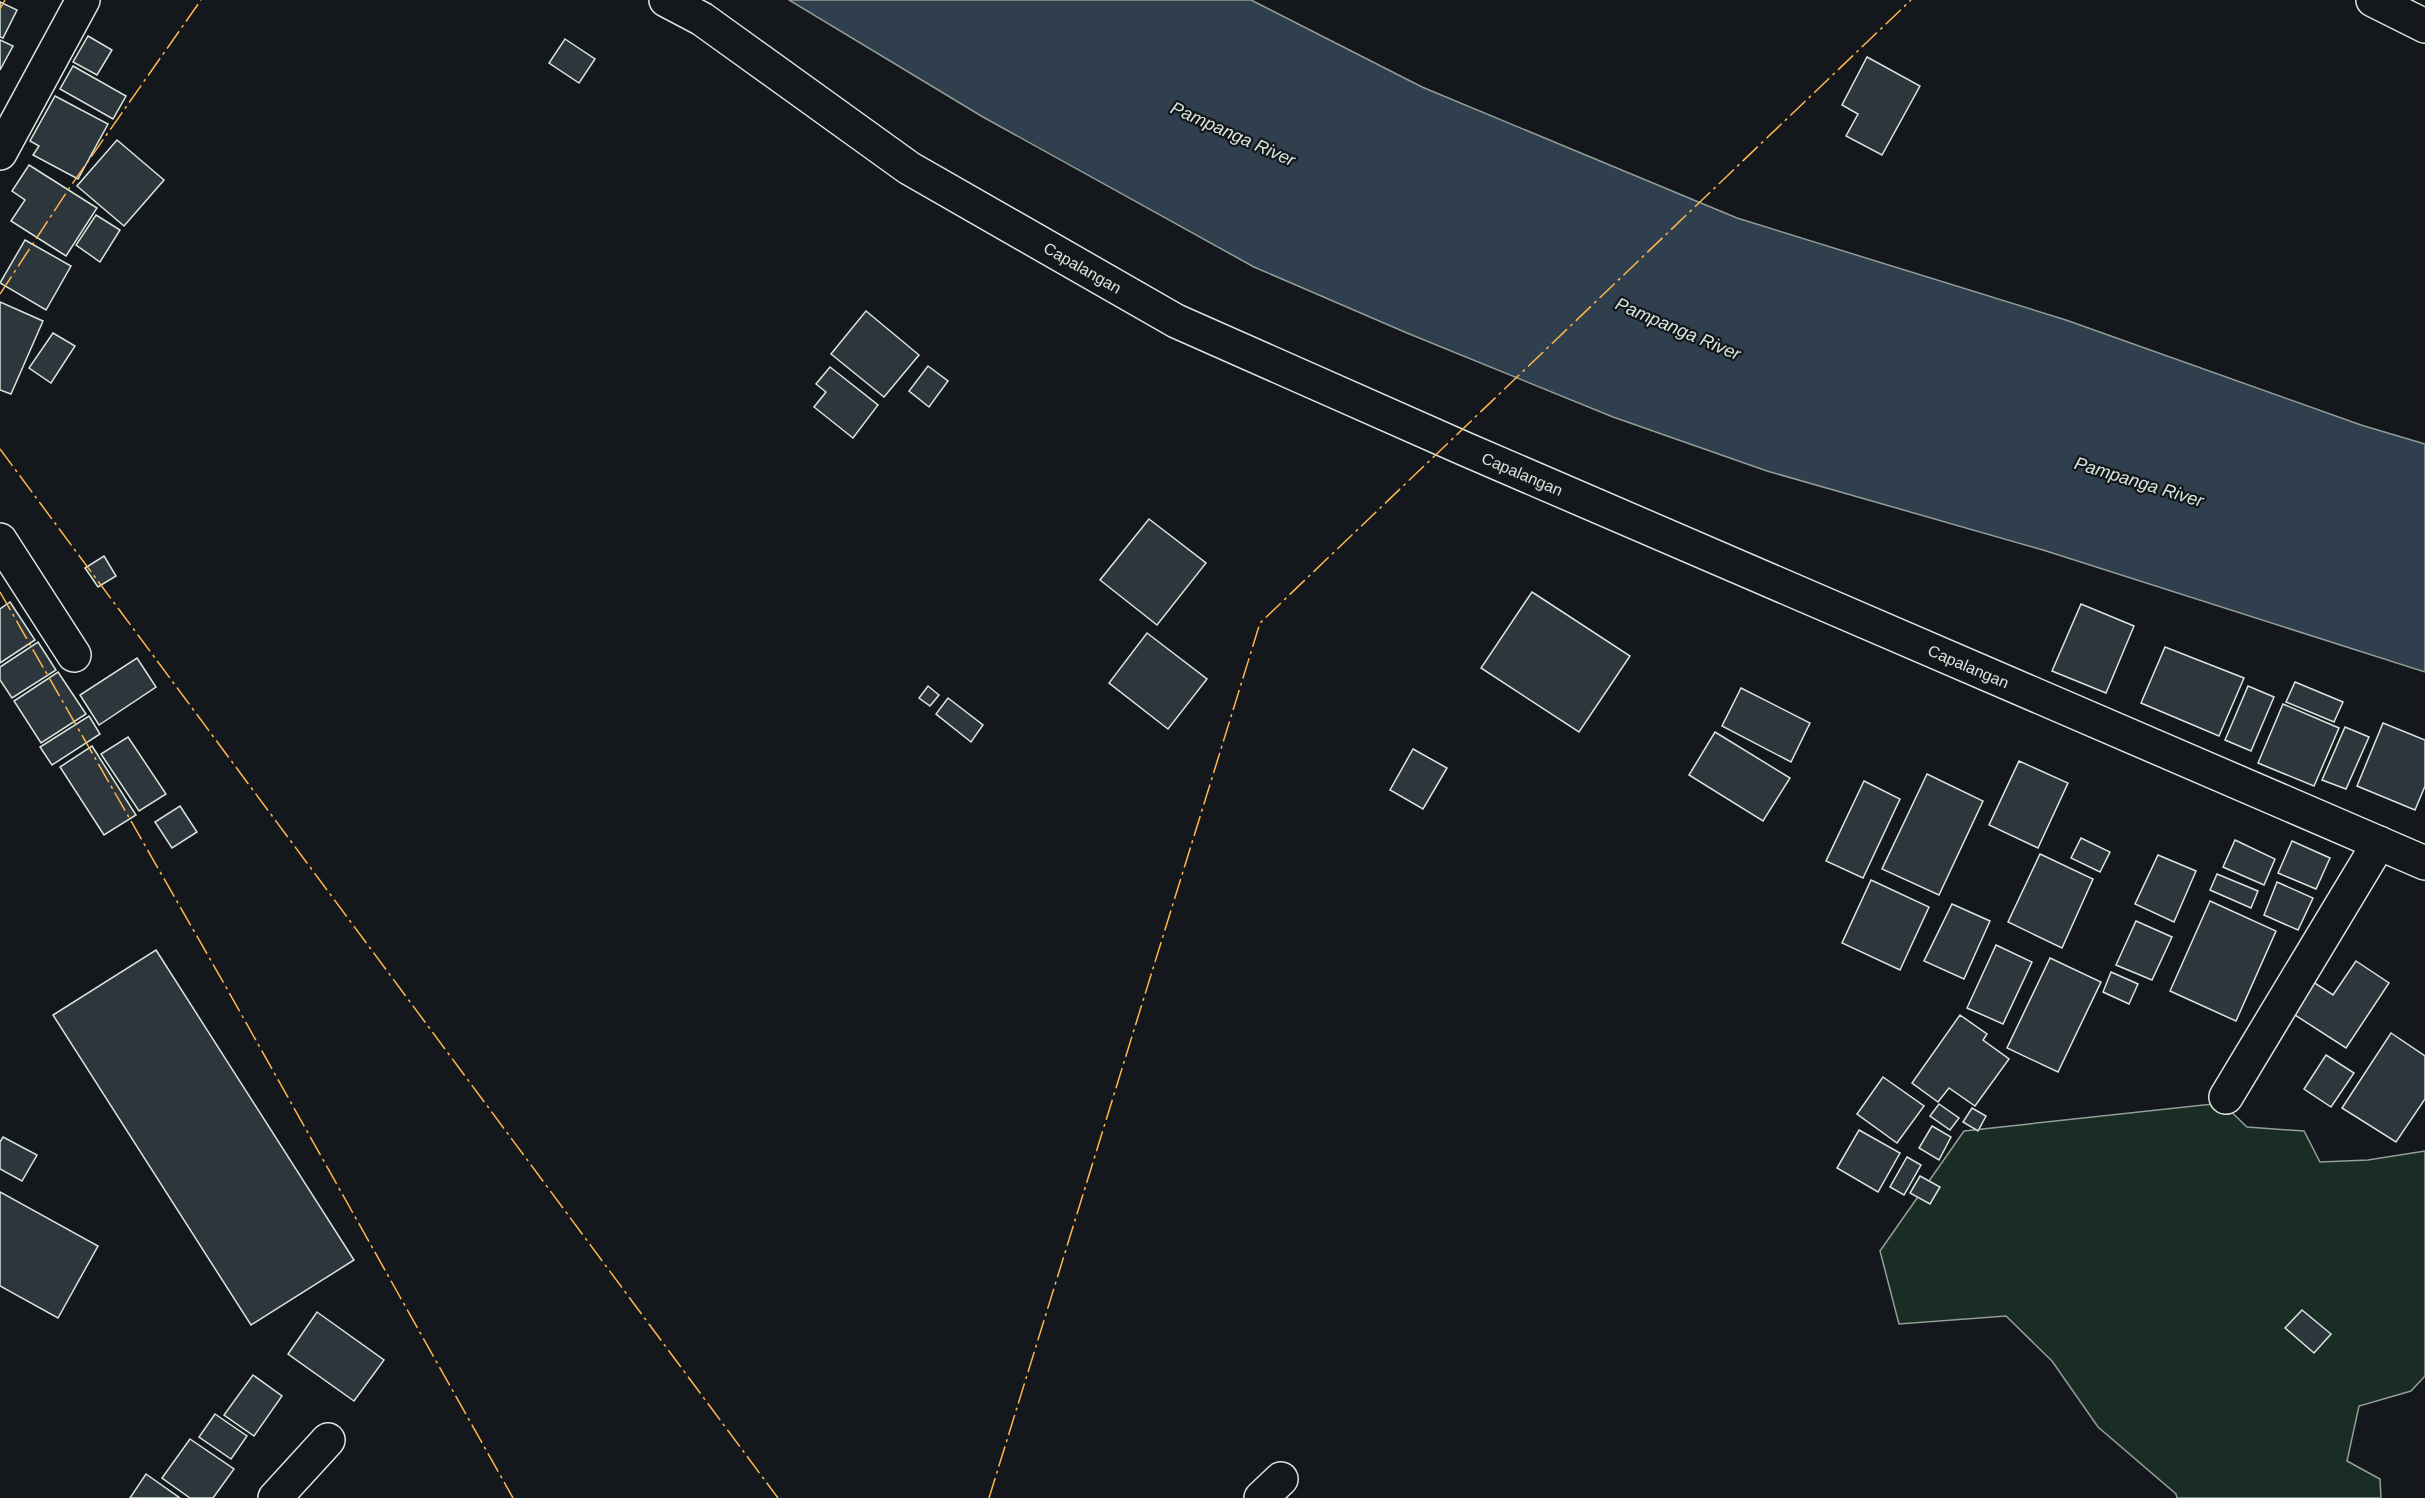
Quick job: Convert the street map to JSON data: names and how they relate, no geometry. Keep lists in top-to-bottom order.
{
  "streets": {
    "street": ["Capalangan"]
  },
  "water": ["Pampanga River"]
}
